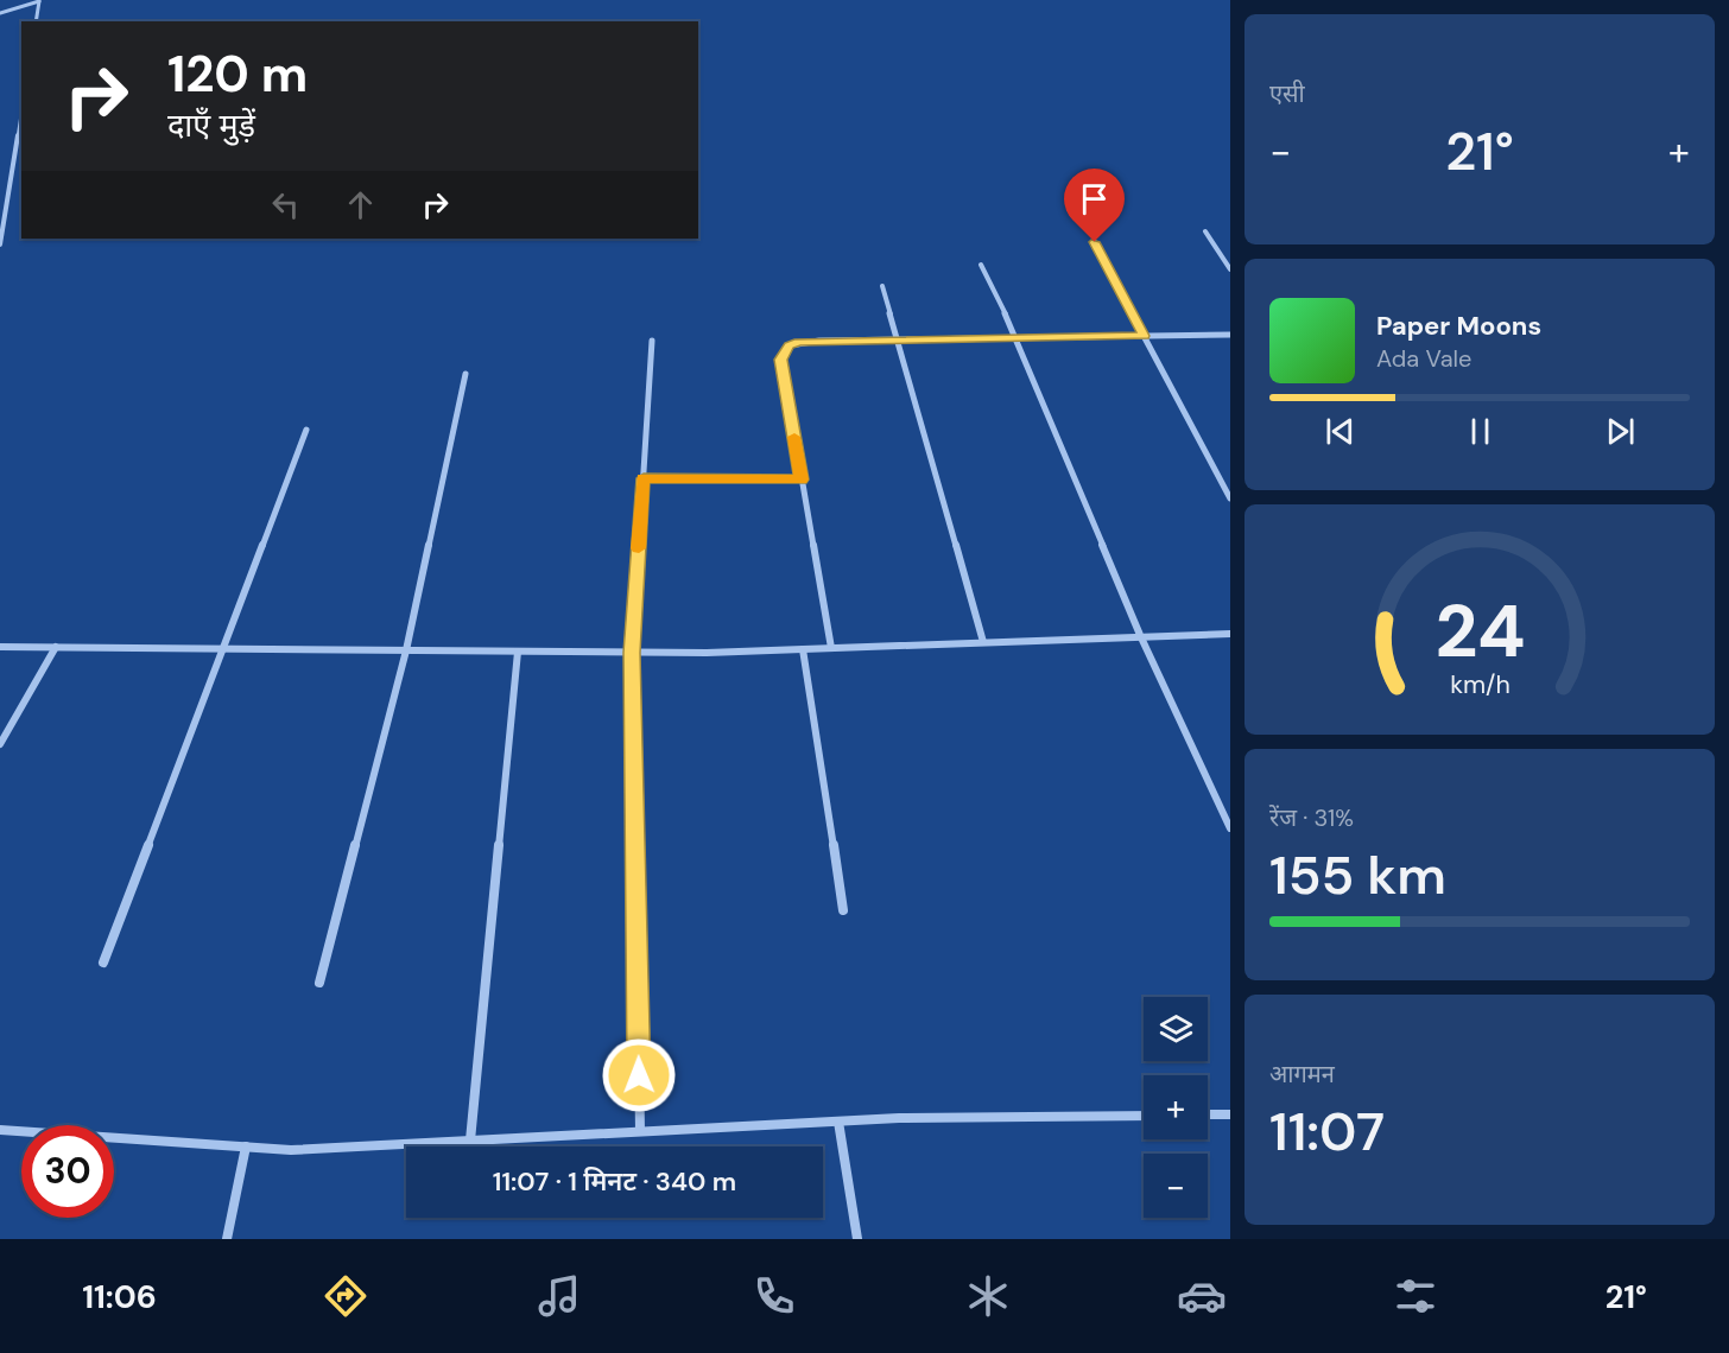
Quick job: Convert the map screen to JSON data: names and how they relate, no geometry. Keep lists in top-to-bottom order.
{
  "page": {
    "tile": [
      "एसी",
      ["रेंज · 31%", "155 km"],
      ["आगमन", "11:07"]
    ],
    "turn": ["120 m", "दाएँ मुड़ें"],
    "heat": ["−", "21°", "+"],
    "song": ["Paper Moons", "Ada Vale"],
    "map_buttons": ["+", "−"],
    "limit": "30",
    "trip": "11:07 · 1 मिनट · 340 m",
    "tabs": ["11:06", "21°"],
    "gauge": ["24", "km/h"]
  }
}
